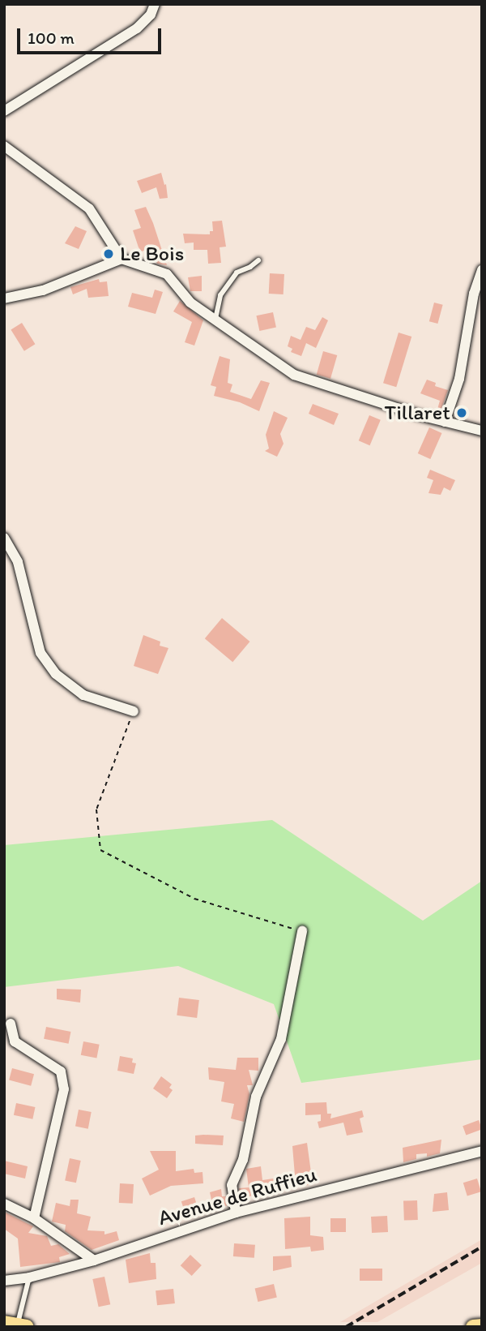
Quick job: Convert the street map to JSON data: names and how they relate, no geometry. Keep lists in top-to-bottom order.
{
  "streets": {
    "street": ["Avenue de Ruffieu"]
  },
  "places": ["Le Bois", "Tillaret"],
  "scale_bar": "100 m"
}
